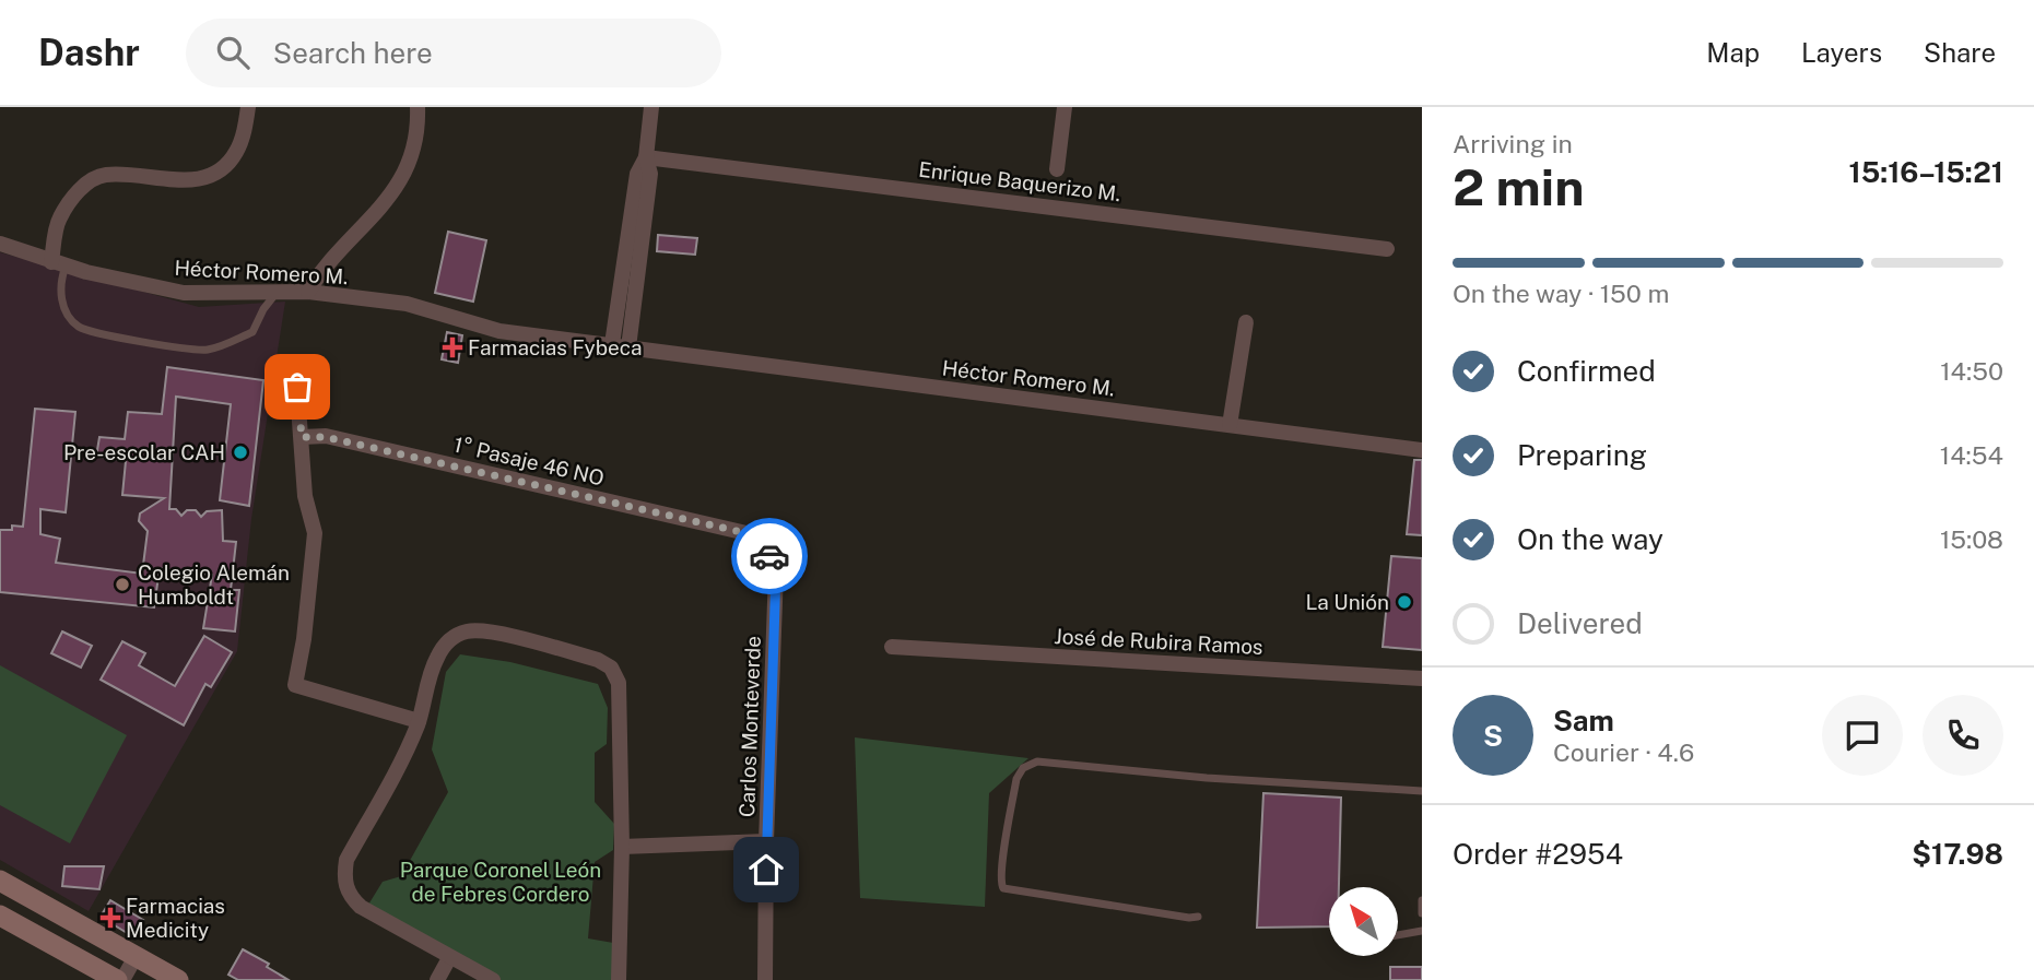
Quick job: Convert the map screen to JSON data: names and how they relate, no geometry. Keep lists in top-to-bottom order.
{
  "streets": {
    "street": [
      "Enrique Baquerizo M.",
      "Héctor Romero M.",
      "1° Pasaje 46 NO",
      "José de Rubira Ramos",
      "Carlos Monteverde"
    ]
  },
  "crossings": [
    ["1° Pasaje 46 NO", "Carlos Monteverde"]
  ],
  "parks": ["Parque Coronel León de Febres Cordero"],
  "places": {
    "health": ["Farmacias Fybeca", "Farmacias Medicity"],
    "other": ["Pre-escolar CAH", "Colegio Alemán Humboldt", "La Unión"]
  },
  "north": "top left",
  "page": {
    "header": "Dashr",
    "search": "Search here",
    "nav": ["Map", "Layers", "Share"],
    "heading": ["2 min", "Arriving in", "15:16–15:21"],
    "panel": [
      "Sam",
      "Courier · 4.6",
      "Order #2954",
      "$17.98"
    ],
    "bar": "On the way · 150 m",
    "list": [
      ["Confirmed", "14:50"],
      ["Preparing", "14:54"],
      ["On the way", "15:08"],
      "Delivered"
    ],
    "round": "S"
  }
}
